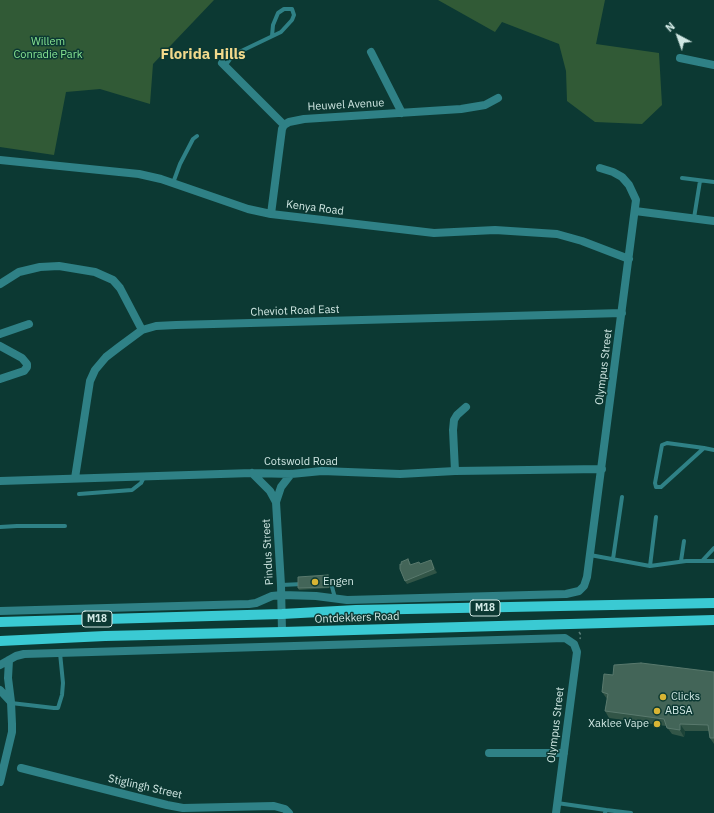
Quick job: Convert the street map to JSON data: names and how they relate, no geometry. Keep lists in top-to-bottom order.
{
  "streets": {
    "main road": ["M18", "Ontdekkers Road"],
    "street": [
      "Heuwel Avenue",
      "Kenya Road",
      "Cheviot Road East",
      "Olympus Street",
      "Cotswold Road",
      "Pindus Street",
      "Stiglingh Street"
    ]
  },
  "crossings": [
    ["Kenya Road", "Olympus Street"],
    ["Cheviot Road East", "Olympus Street"],
    ["Cheviot Road East", "Cotswold Road"],
    ["Olympus Street", "Cotswold Road"],
    ["Olympus Street", "Ontdekkers Road"],
    ["Cotswold Road", "Pindus Street"],
    ["Pindus Street", "Ontdekkers Road"]
  ],
  "districts": ["Florida Hills"],
  "parks": ["Willem Conradie Park"],
  "places": [
    "Engen",
    "Clicks",
    "ABSA",
    "Xaklee Vape"
  ],
  "north": "top left"
}
